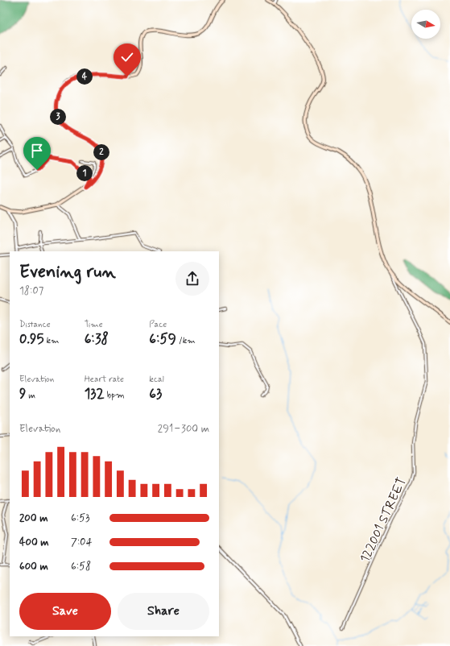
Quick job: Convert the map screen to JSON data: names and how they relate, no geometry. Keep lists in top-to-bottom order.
{
  "streets": {
    "street": ["122001 STREET"]
  },
  "north": "right",
  "page": {
    "pins": [
      "4",
      "3",
      "2",
      "1"
    ],
    "heading": ["Evening run", "18:07"],
    "stats": [
      ["Distance", "0.95 km"],
      ["Time", "6:38"],
      ["Pace", "6:59 /km"],
      ["Elevation", "9 m"],
      ["Heart rate", "132 bpm"],
      ["kcal", "63"]
    ],
    "chart": ["Elevation", "291–300 m"],
    "list": [
      {
        "name": "200 m",
        "note": "6:53"
      },
      {
        "name": "400 m",
        "note": "7:04"
      },
      {
        "name": "600 m",
        "note": "6:58"
      }
    ],
    "buttons": ["Save", "Share"]
  }
}
